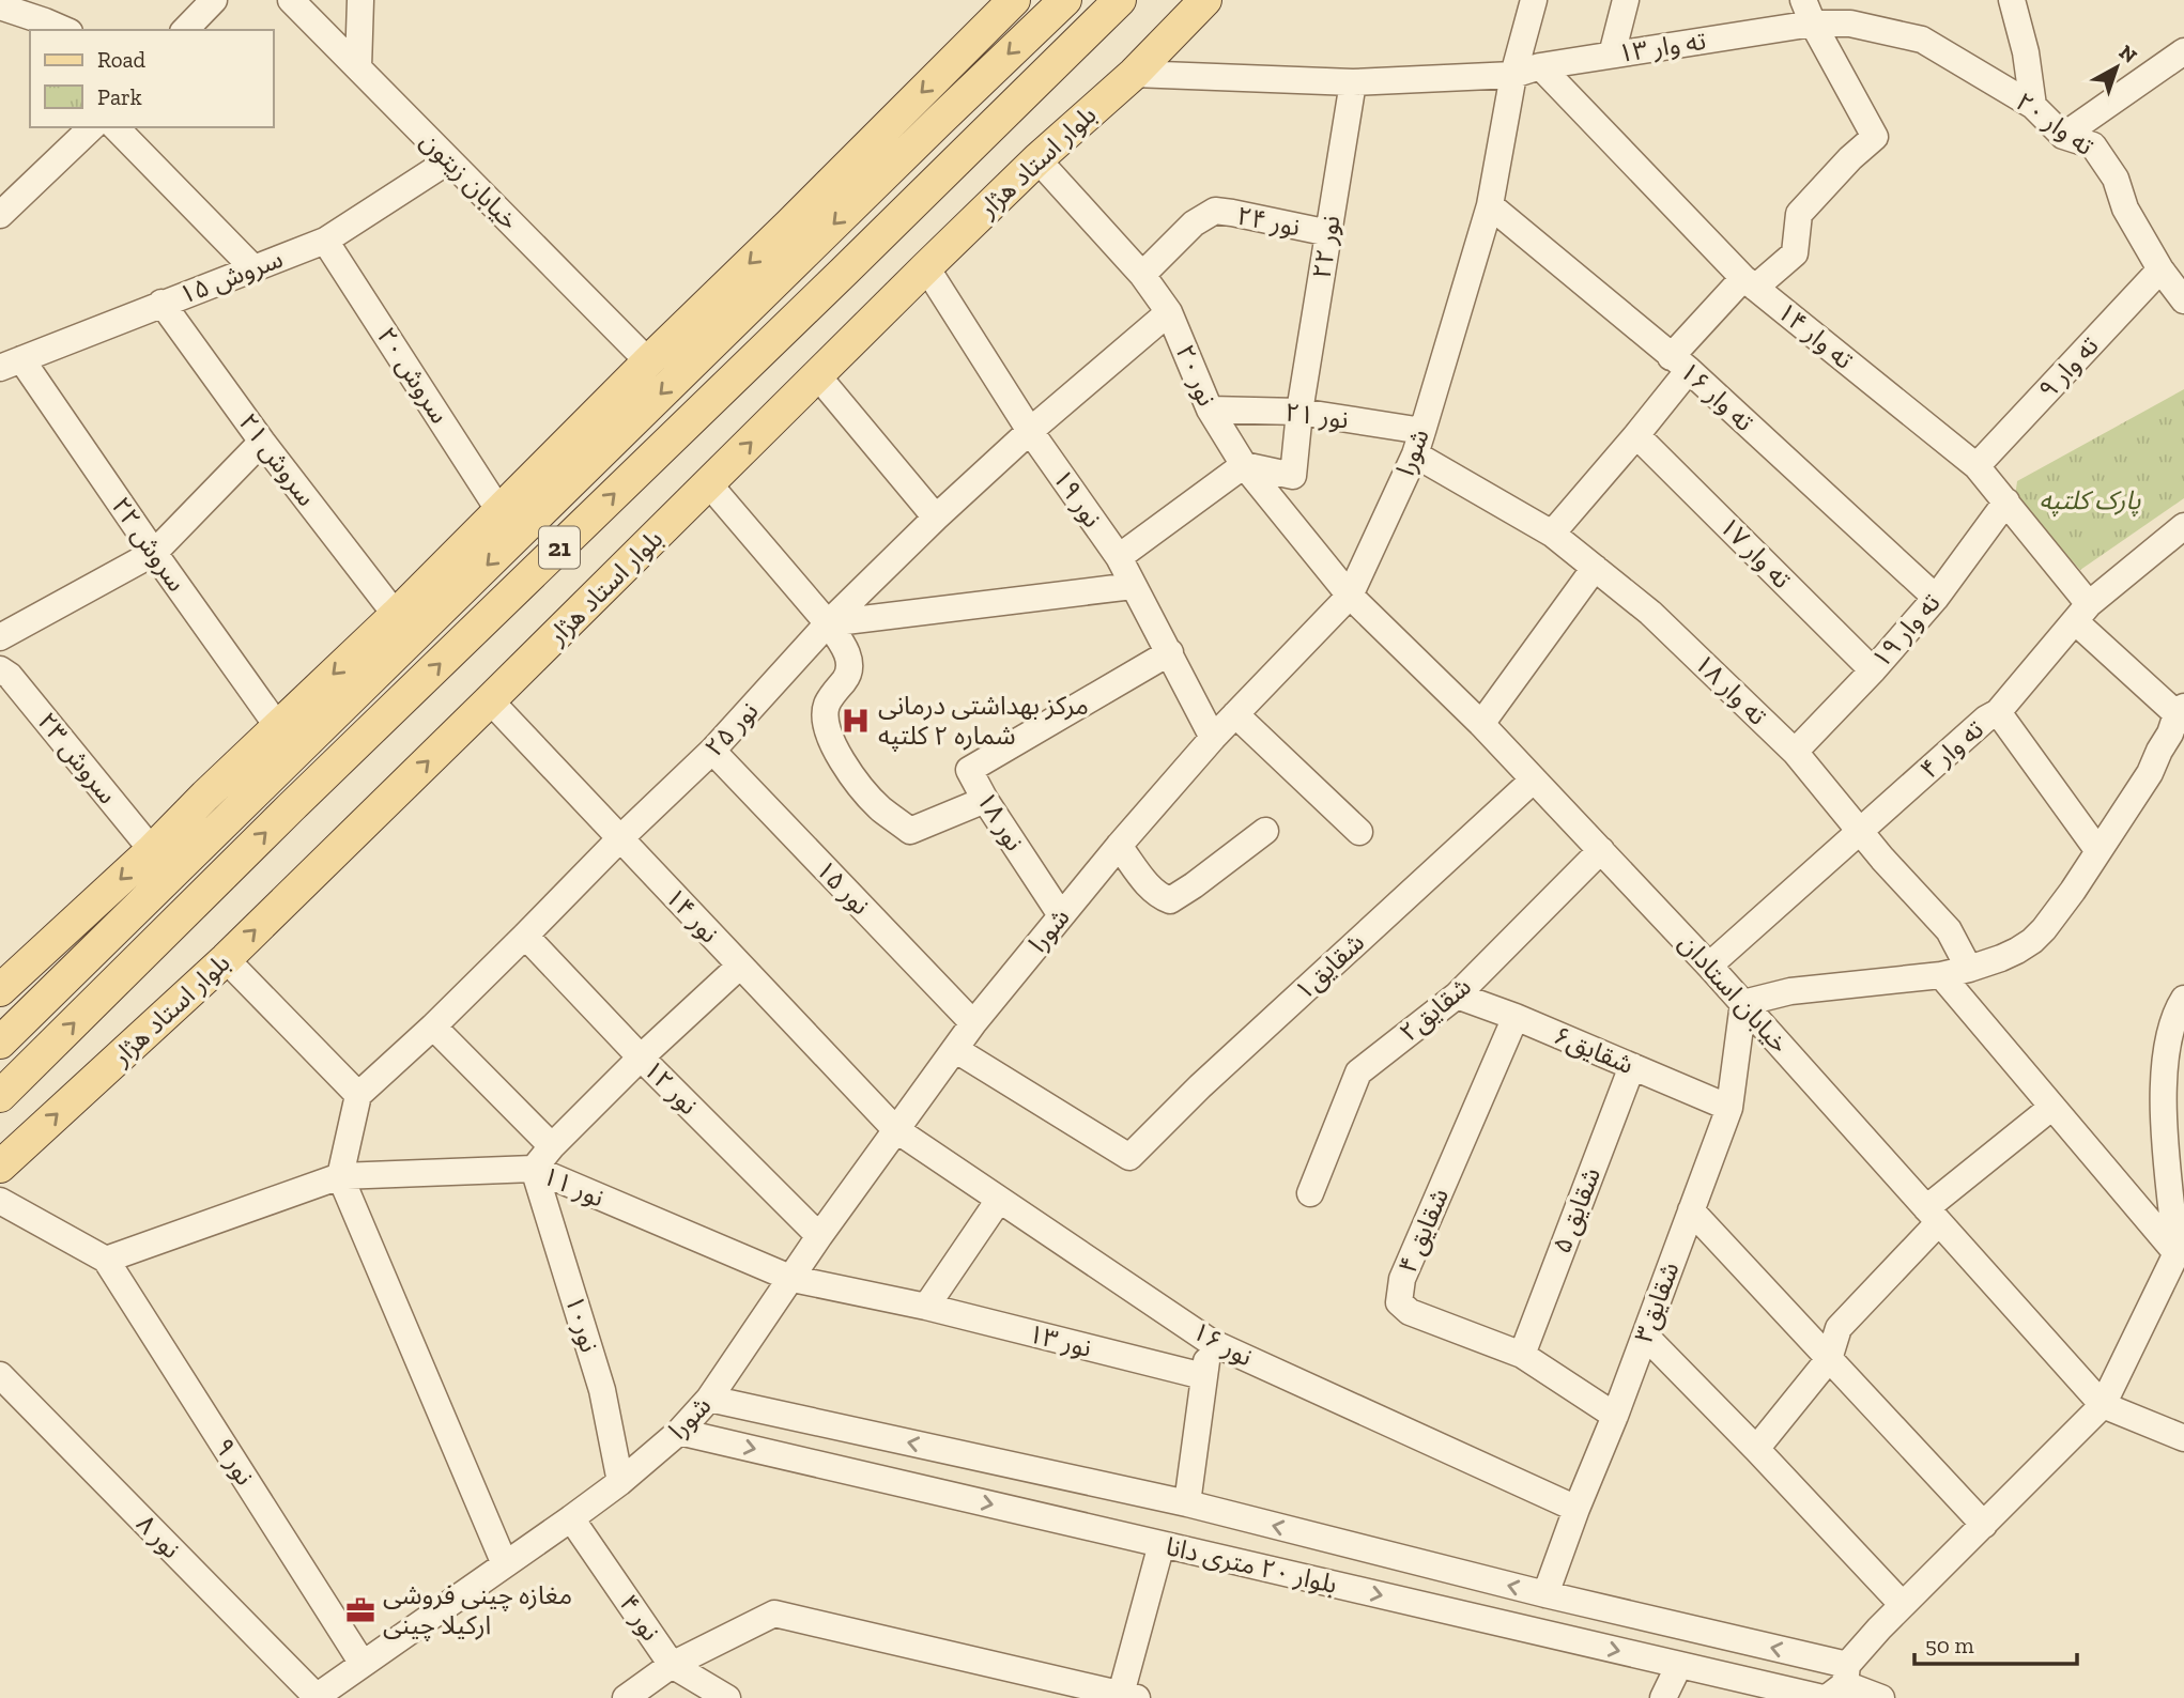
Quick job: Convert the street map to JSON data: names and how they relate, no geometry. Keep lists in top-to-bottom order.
{
  "streets": {
    "main road": ["بلوار استاد هژار", "21"],
    "street": [
      "ته وار ۱۳",
      "ته وار ۲۰",
      "خیابان زیتون",
      "نور ۲۴",
      "نور ۲۲",
      "سروش ۱۵",
      "ته وار ۱۴",
      "ته وار ۹",
      "سروش ۲۰",
      "نور ۲۰",
      "ته وار ۱۶",
      "نور ۲۱",
      "شورا",
      "سروش ۲۱",
      "نور ۱۹",
      "سروش ۲۲",
      "ته وار ۱۷",
      "ته وار ۱۹",
      "ته وار ۱۸",
      "نور ۲۵",
      "ته وار ۴",
      "سروش ۲۳",
      "نور ۱۸",
      "نور ۱۵",
      "نور ۱۴",
      "شقایق۱",
      "خیابان استادان",
      "شقایق۲",
      "شقایق۶",
      "نور ۱۲",
      "نور ۱۱",
      "شقایق ۵",
      "شقایق ۴",
      "شقایق۳",
      "نور۱۰",
      "نور ۱۳",
      "نور ۱۶",
      "نور ۹",
      "نور ۸",
      "بلوار ۲۰ متری دانا",
      "نور ۴"
    ]
  },
  "crossings": [
    ["ته وار ۱۳", "ته وار ۲۰"],
    ["ته وار ۱۳", "بلوار استاد هژار"],
    ["ته وار ۱۳", "نور ۲۲"],
    ["ته وار ۱۳", "ته وار ۱۴"],
    ["ته وار ۱۳", "شورا"],
    ["ته وار ۲۰", "ته وار ۹"],
    ["بلوار استاد هژار", "نور ۲۰"],
    ["بلوار استاد هژار", "نور ۱۹"],
    ["بلوار استاد هژار", "نور ۱۴"],
    ["خیابان زیتون", "سروش ۱۵"],
    ["نور ۲۴", "نور ۲۲"],
    ["نور ۲۴", "نور ۲۰"],
    ["نور ۲۲", "نور ۲۰"],
    ["نور ۲۲", "نور ۲۱"],
    ["سروش ۱۵", "سروش ۲۰"],
    ["سروش ۱۵", "سروش ۲۱"],
    ["سروش ۱۵", "سروش ۲۲"],
    ["ته وار ۱۴", "ته وار ۹"],
    ["ته وار ۱۴", "ته وار ۱۹"],
    ["ته وار ۱۴", "ته وار ۴"],
    ["نور ۲۰", "نور ۲۱"],
    ["نور ۲۰", "شورا"],
    ["نور ۲۰", "نور ۲۵"],
    ["نور ۲۰", "خیابان استادان"],
    ["ته وار ۱۶", "شورا"],
    ["ته وار ۱۶", "ته وار ۱۹"],
    ["نور ۲۱", "شورا"],
    ["نور ۲۱", "ته وار ۱۸"],
    ["شورا", "نور ۱۹"],
    ["شورا", "ته وار ۱۸"],
    ["شورا", "نور ۱۸"],
    ["شورا", "نور ۱۵"],
    ["شورا", "نور ۱۴"],
    ["شورا", "شقایق۱"],
    ["شورا", "خیابان استادان"],
    ["شورا", "نور ۱۲"],
    ["شورا", "نور ۱۱"],
    ["شورا", "نور۱۰"],
    ["شورا", "نور ۱۳"],
    ["شورا", "نور ۱۶"],
    ["شورا", "نور ۹"],
    ["شورا", "نور ۸"],
    ["شورا", "بلوار ۲۰ متری دانا"],
    ["شورا", "نور ۴"],
    ["نور ۱۹", "نور ۲۵"],
    ["نور ۱۹", "نور ۱۸"],
    ["ته وار ۱۷", "ته وار ۱۹"],
    ["ته وار ۱۹", "ته وار ۱۸"],
    ["ته وار ۱۸", "ته وار ۴"],
    ["نور ۲۵", "نور ۱۵"],
    ["نور ۲۵", "نور ۱۴"],
    ["نور ۲۵", "نور ۱۲"],
    ["ته وار ۴", "خیابان استادان"],
    ["نور ۱۴", "نور ۱۶"],
    ["شقایق۱", "خیابان استادان"],
    ["خیابان استادان", "شقایق۲"],
    ["خیابان استادان", "شقایق۳"],
    ["شقایق۲", "شقایق۶"],
    ["شقایق۶", "شقایق ۵"],
    ["شقایق۶", "شقایق ۴"],
    ["شقایق۶", "شقایق۳"],
    ["نور ۱۱", "نور۱۰"],
    ["نور ۱۱", "نور ۱۳"],
    ["نور ۱۱", "نور ۹"],
    ["شقایق ۵", "شقایق ۴"],
    ["شقایق ۴", "شقایق۳"],
    ["شقایق۳", "نور ۱۶"],
    ["شقایق۳", "بلوار ۲۰ متری دانا"]
  ],
  "parks": ["پارک کلتپه"],
  "places": {
    "hospital": ["مرکز بهداشتی درمانی شماره ۲ کلتپه"],
    "office": ["مغازه چینی فروشی ارکیلا چینی"]
  },
  "legend": ["Road", "Park"],
  "scale_bar": "50 m",
  "north": "top right"
}
